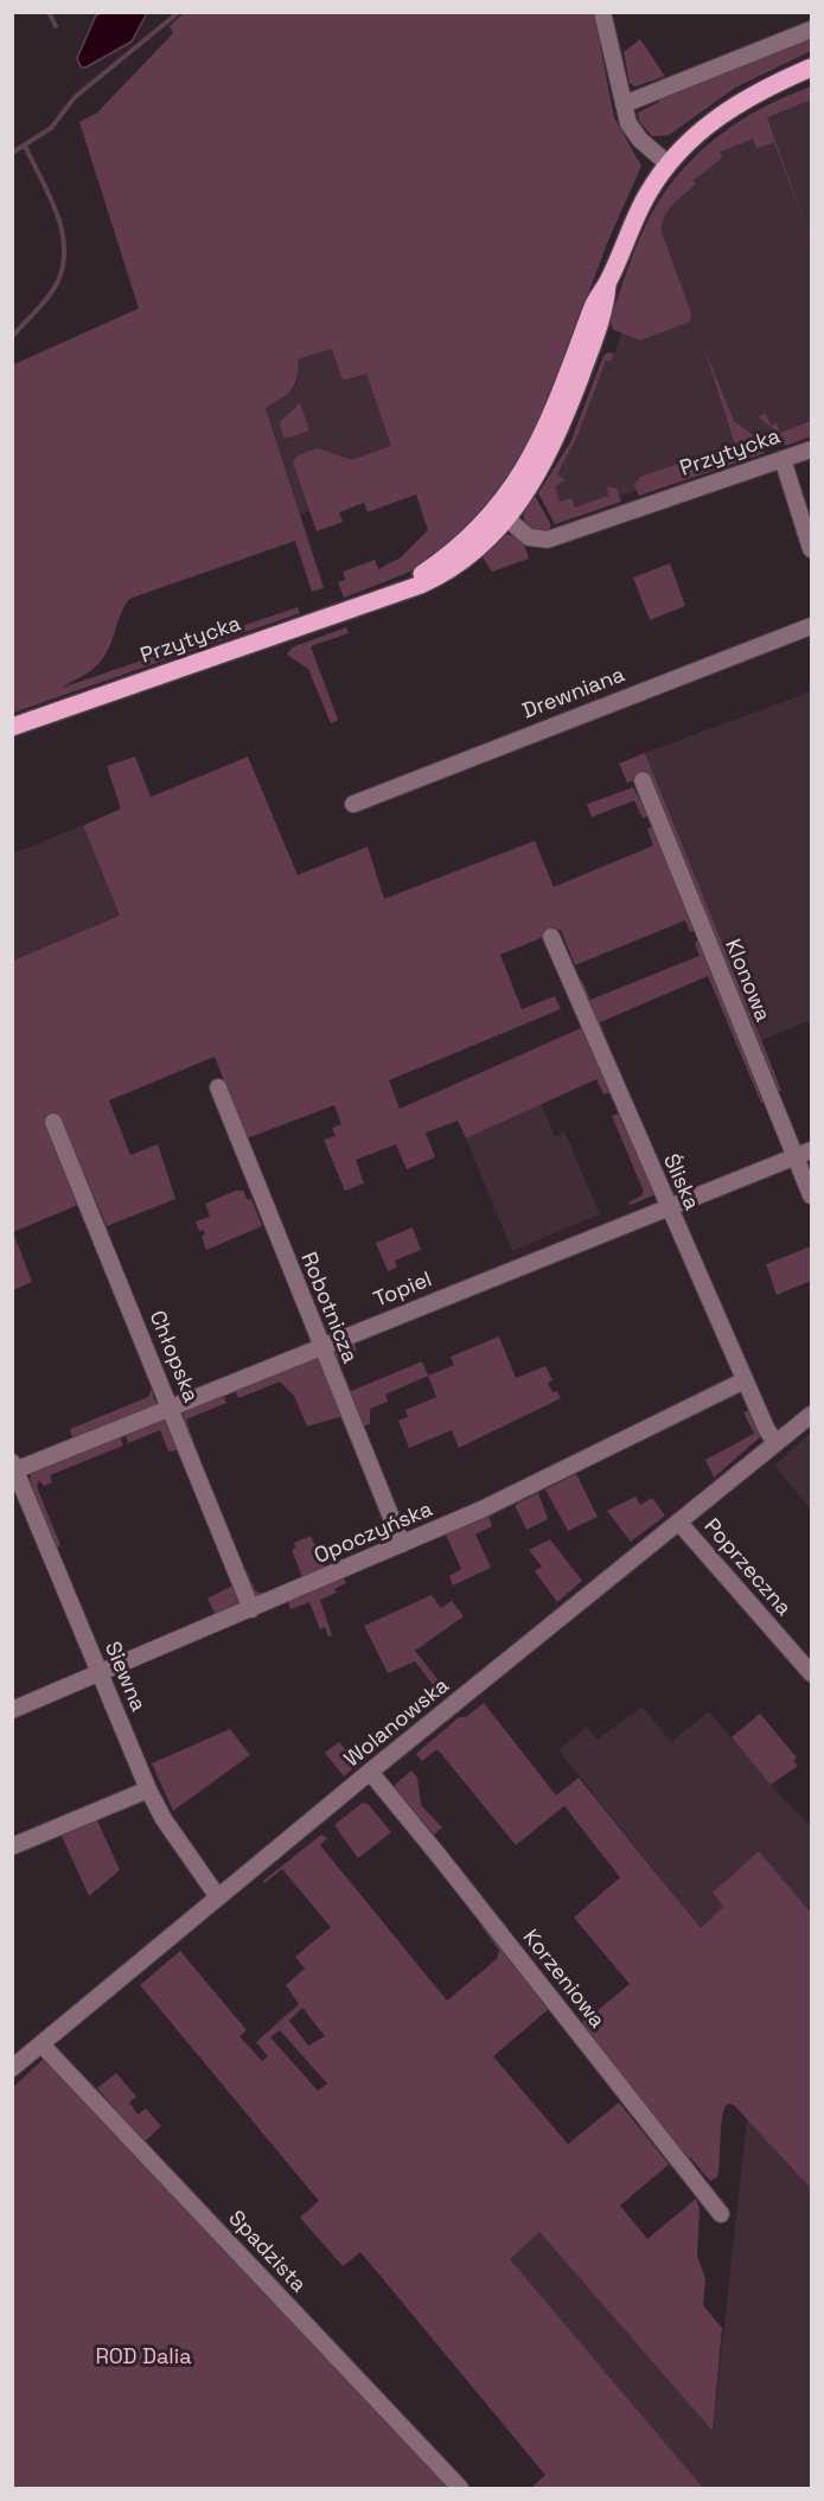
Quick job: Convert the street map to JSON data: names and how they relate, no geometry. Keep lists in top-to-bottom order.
{
  "streets": {
    "main road": ["Przytycka"],
    "street": [
      "Drewniana",
      "Klonowa",
      "Śliska",
      "Topiel",
      "Robotnicza",
      "Chłopska",
      "Opoczyńska",
      "Poprzeczna",
      "Siewna",
      "Wolanowska",
      "Korzeniowa",
      "Spadzista"
    ]
  },
  "crossings": [
    ["Klonowa", "Topiel"],
    ["Śliska", "Topiel"],
    ["Śliska", "Opoczyńska"],
    ["Śliska", "Wolanowska"],
    ["Topiel", "Robotnicza"],
    ["Topiel", "Chłopska"],
    ["Topiel", "Siewna"],
    ["Robotnicza", "Opoczyńska"],
    ["Chłopska", "Opoczyńska"],
    ["Opoczyńska", "Siewna"],
    ["Poprzeczna", "Wolanowska"],
    ["Siewna", "Wolanowska"],
    ["Wolanowska", "Korzeniowa"],
    ["Wolanowska", "Spadzista"]
  ],
  "parks": ["ROD Dalia"]
}
